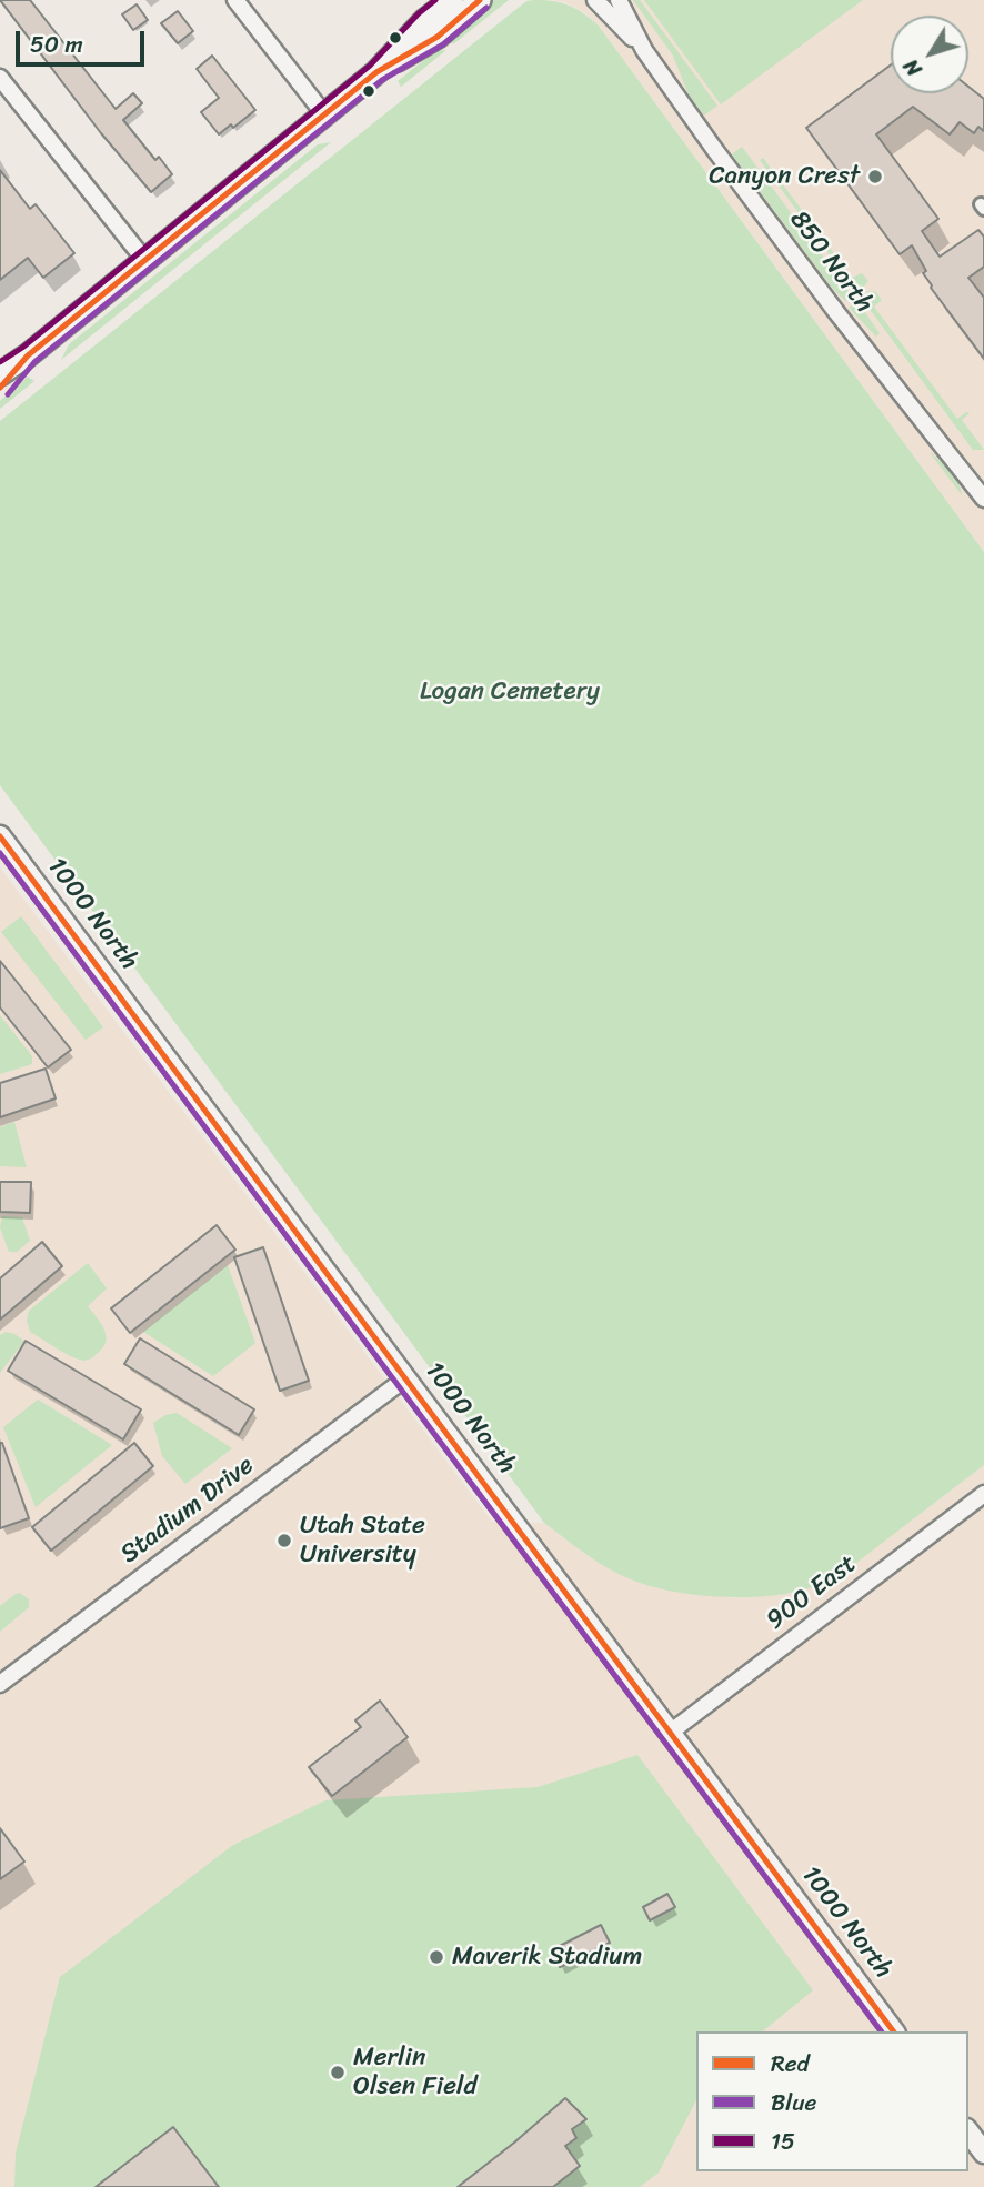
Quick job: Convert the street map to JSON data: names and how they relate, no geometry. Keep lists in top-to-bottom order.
{
  "streets": {
    "street": [
      "850 North",
      "1000 North",
      "Stadium Drive",
      "900 East"
    ]
  },
  "crossings": [
    ["1000 North", "Stadium Drive"],
    ["1000 North", "900 East"]
  ],
  "parks": ["Logan Cemetery"],
  "places": [
    "Canyon Crest",
    "Utah State University",
    "Maverik Stadium",
    "Merlin Olsen Field"
  ],
  "lines": ["transit line Red", "transit line 15", "transit line Blue"],
  "legend": ["Red", "Blue", "15"],
  "scale_bar": "50 m",
  "north": "bottom left"
}
